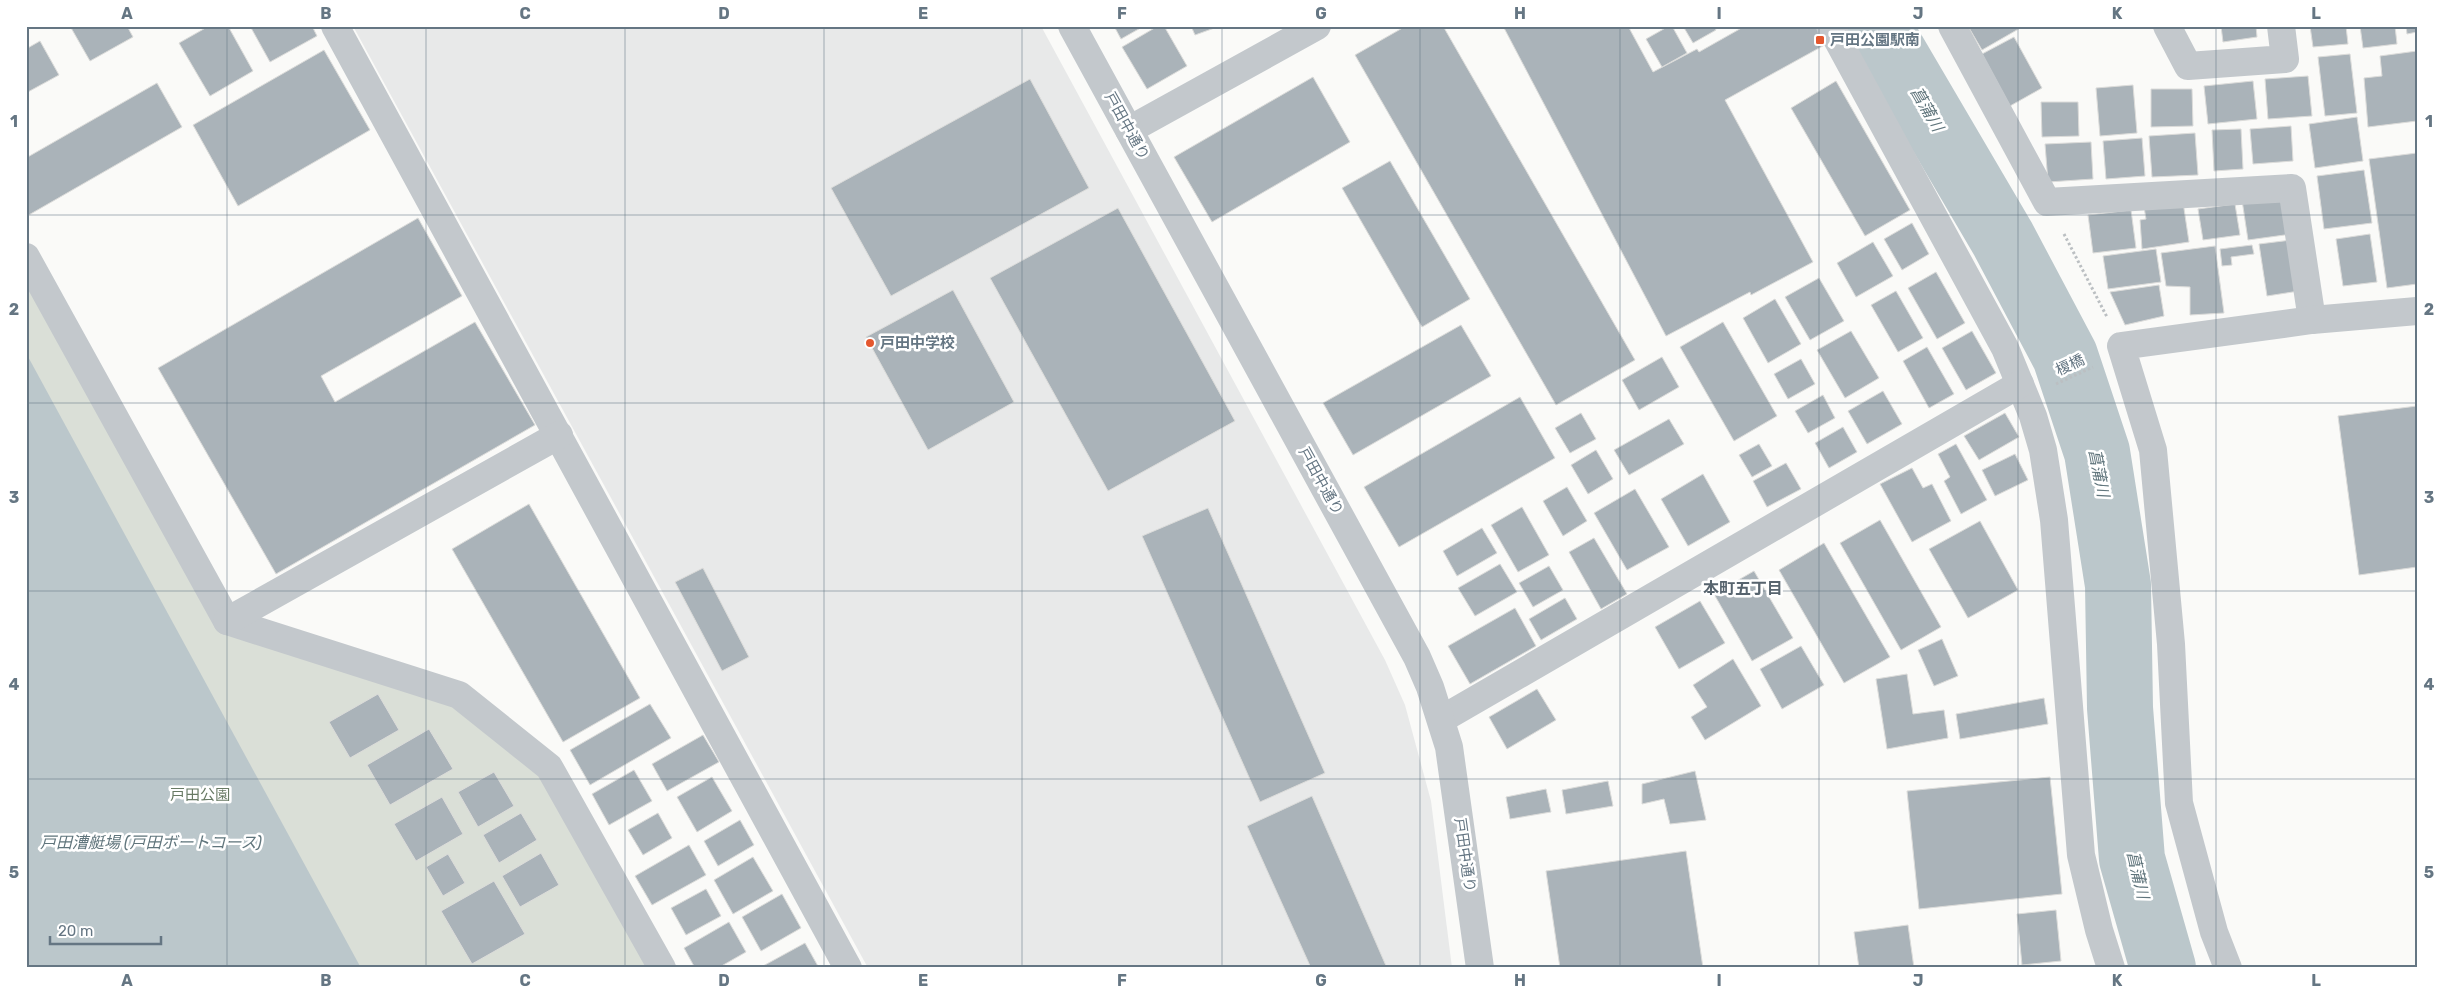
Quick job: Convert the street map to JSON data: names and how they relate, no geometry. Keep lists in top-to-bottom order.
{
  "streets": {
    "street": ["戸田中通り"],
    "path": ["榎橋"]
  },
  "districts": ["本町五丁目"],
  "water": ["菖蒲川", "戸田漕艇場 (戸田ボートコース)"],
  "parks": ["戸田公園"],
  "places": {
    "transit": ["戸田公園駅南"],
    "other": ["戸田中学校"]
  },
  "scale_bar": "20 m",
  "grid": {
    "columns": [
      "A",
      "B",
      "C",
      "D",
      "E",
      "F",
      "G",
      "H",
      "I",
      "J",
      "K",
      "L"
    ],
    "rows": [
      "1",
      "2",
      "3",
      "4",
      "5"
    ]
  }
}
